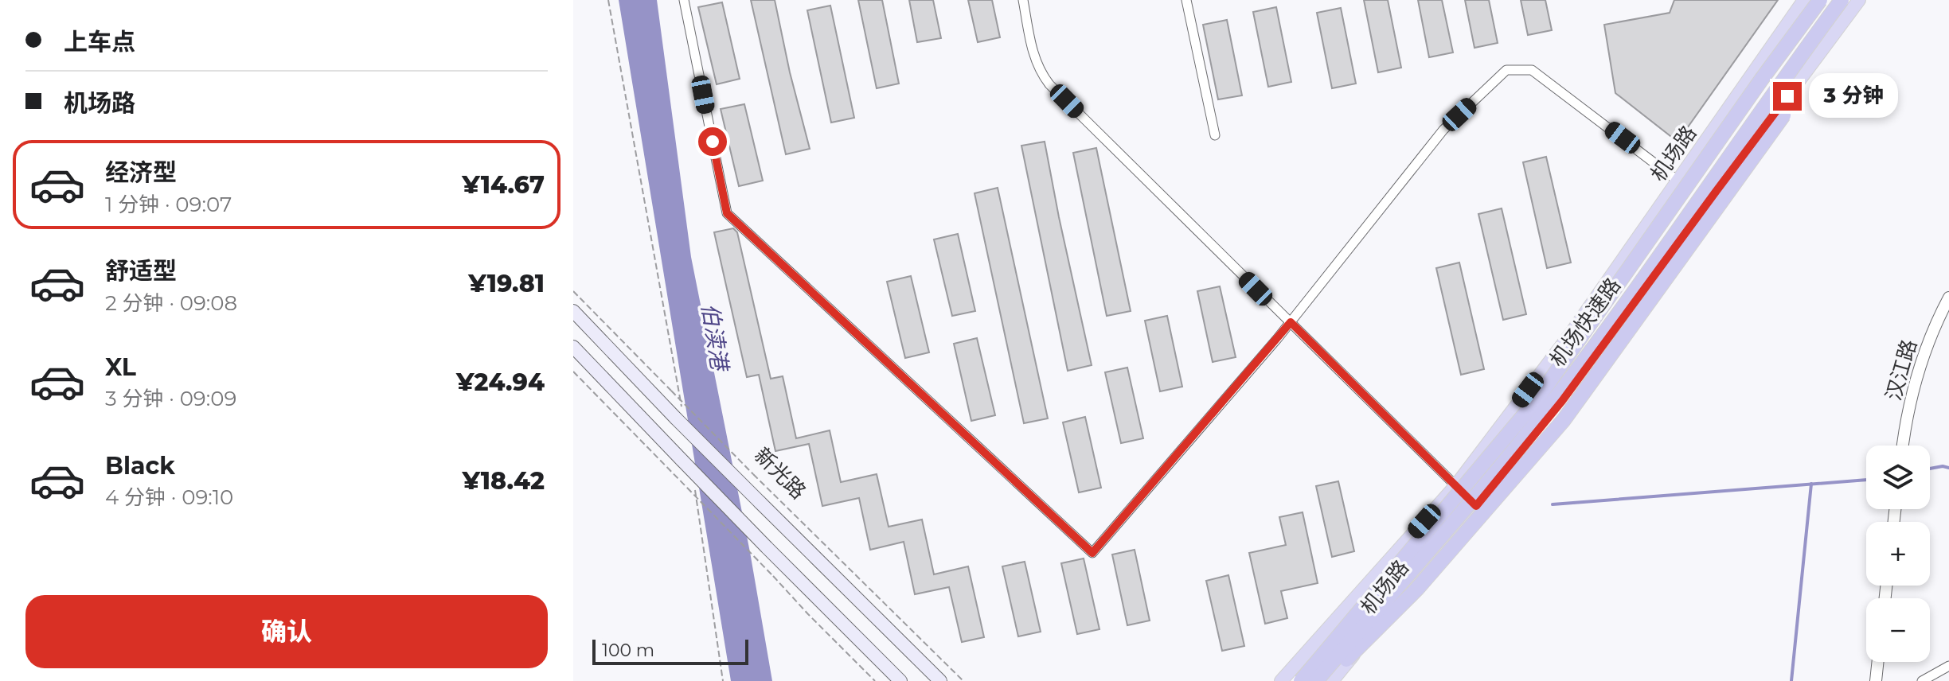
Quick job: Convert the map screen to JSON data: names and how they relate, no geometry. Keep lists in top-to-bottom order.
{
  "streets": {
    "highway": ["机场快速路"],
    "main road": ["机场路", "新光路"],
    "street": ["汉江路"]
  },
  "water": ["伯渎港"],
  "scale_bar": "100 m",
  "page": {
    "banner": ["上车点", "机场路"],
    "bubble": "3 分钟",
    "list": [
      {
        "name": "经济型",
        "note": "1 分钟 · 09:07",
        "value": "¥14.67"
      },
      {
        "name": "舒适型",
        "note": "2 分钟 · 09:08",
        "value": "¥19.81"
      },
      {
        "name": "XL",
        "note": "3 分钟 · 09:09",
        "value": "¥24.94"
      },
      {
        "name": "Black",
        "note": "4 分钟 · 09:10",
        "value": "¥18.42"
      }
    ],
    "map_buttons": ["+", "−"],
    "buttons": "确认",
    "scale": "100 m"
  }
}
